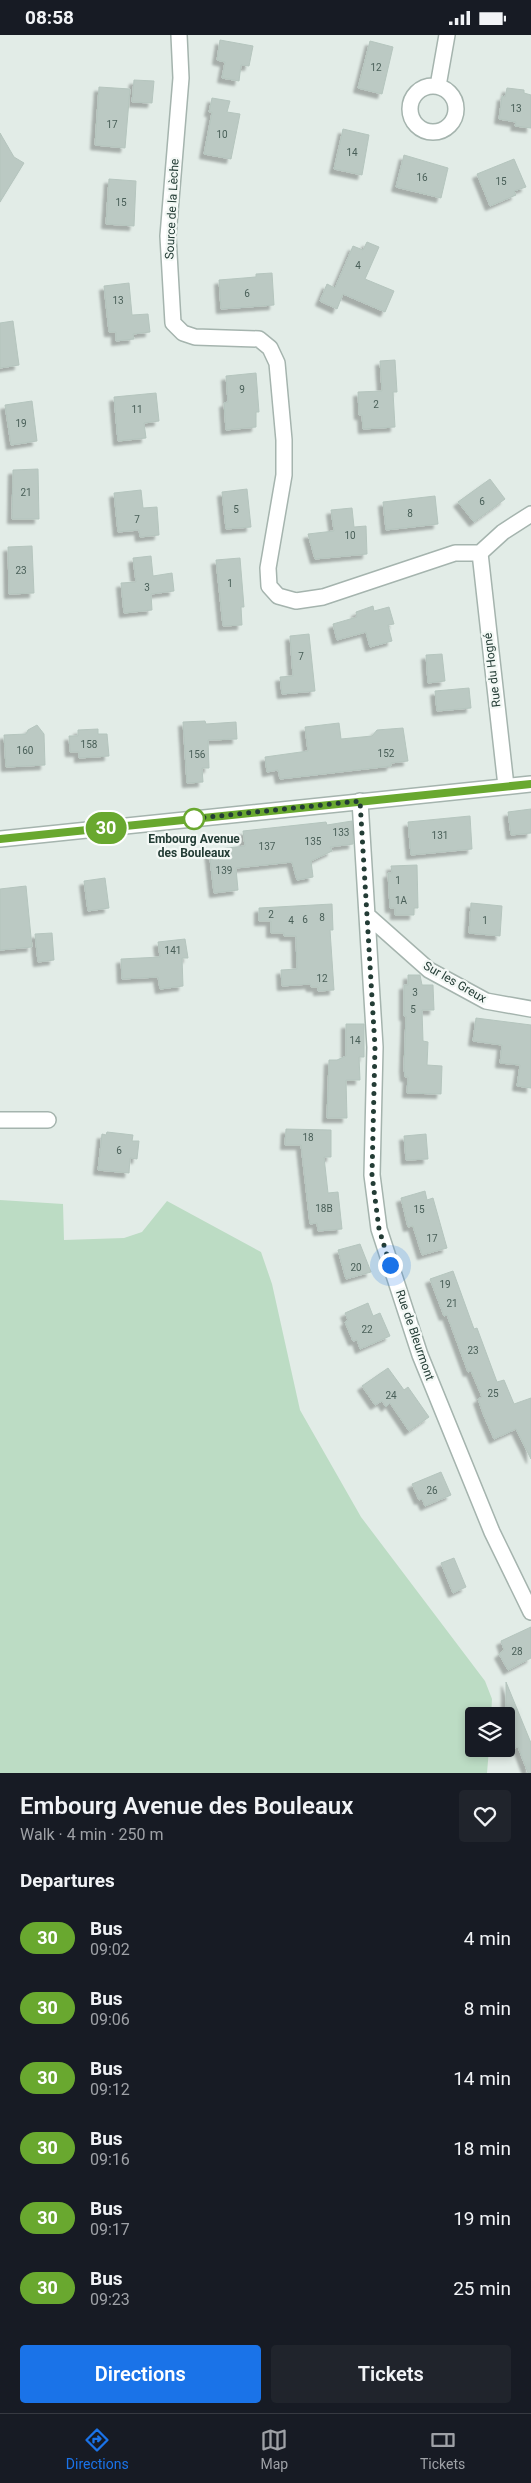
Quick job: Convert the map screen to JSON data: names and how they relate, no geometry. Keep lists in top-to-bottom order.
{
  "streets": {
    "street": [
      "Source de la Lèche",
      "Rue du Hogné",
      "Sur les Greux",
      "Rue de Bleurmont"
    ]
  },
  "crossings": [
    ["Source de la Lèche", "Rue du Hogné"],
    ["Sur les Greux", "Rue de Bleurmont"]
  ],
  "places": ["Embourg Avenue des Bouleaux"],
  "lines": ["bus line 30"],
  "house_numbers": [
    "12",
    "13",
    "17",
    "10",
    "14",
    "16",
    "15",
    "15",
    "4",
    "6",
    "13",
    "9",
    "2",
    "11",
    "19",
    "21",
    "6",
    "5",
    "8",
    "7",
    "10",
    "23",
    "1",
    "3",
    "7",
    "158",
    "160",
    "152",
    "156",
    "133",
    "131",
    "135",
    "137",
    "139",
    "1",
    "1A",
    "2",
    "8",
    "6",
    "4",
    "1",
    "141",
    "12",
    "3",
    "5",
    "14",
    "18",
    "6",
    "18B",
    "15",
    "17",
    "20",
    "19",
    "21",
    "22",
    "23",
    "25",
    "24",
    "26",
    "28"
  ],
  "page": {
    "status": "08:58",
    "on_map": "30",
    "heading": [
      ["Embourg Avenue des Bouleaux", "Walk · 4 min · 250 m"],
      "Departures"
    ],
    "list": [
      {
        "mark": "30",
        "name": "Bus",
        "note": "09:02",
        "value": "4 min"
      },
      {
        "mark": "30",
        "name": "Bus",
        "note": "09:06",
        "value": "8 min"
      },
      {
        "mark": "30",
        "name": "Bus",
        "note": "09:12",
        "value": "14 min"
      },
      {
        "mark": "30",
        "name": "Bus",
        "note": "09:16",
        "value": "18 min"
      },
      {
        "mark": "30",
        "name": "Bus",
        "note": "09:17",
        "value": "19 min"
      },
      {
        "mark": "30",
        "name": "Bus",
        "note": "09:23",
        "value": "25 min"
      }
    ],
    "buttons": ["Directions", "Tickets"],
    "tabs": ["Directions", "Map", "Tickets"]
  }
}
